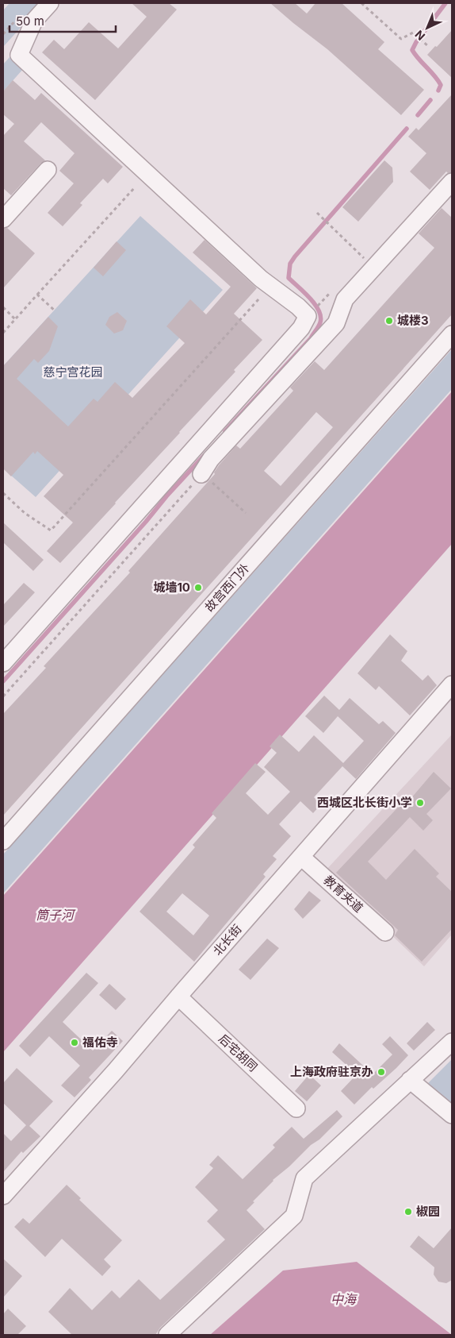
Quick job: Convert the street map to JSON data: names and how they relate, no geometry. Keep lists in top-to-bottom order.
{
  "streets": {
    "street": [
      "故宫西门外",
      "教育夹道",
      "北长街",
      "后宅胡同"
    ]
  },
  "crossings": [
    ["教育夹道", "北长街"],
    ["北长街", "后宅胡同"]
  ],
  "water": ["筒子河", "中海"],
  "parks": ["慈宁宫花园"],
  "places": [
    "城楼3",
    "城墙10",
    "西城区北长街小学",
    "福佑寺",
    "上海政府驻京办",
    "椒园"
  ],
  "scale_bar": "50 m",
  "north": "bottom left"
}
